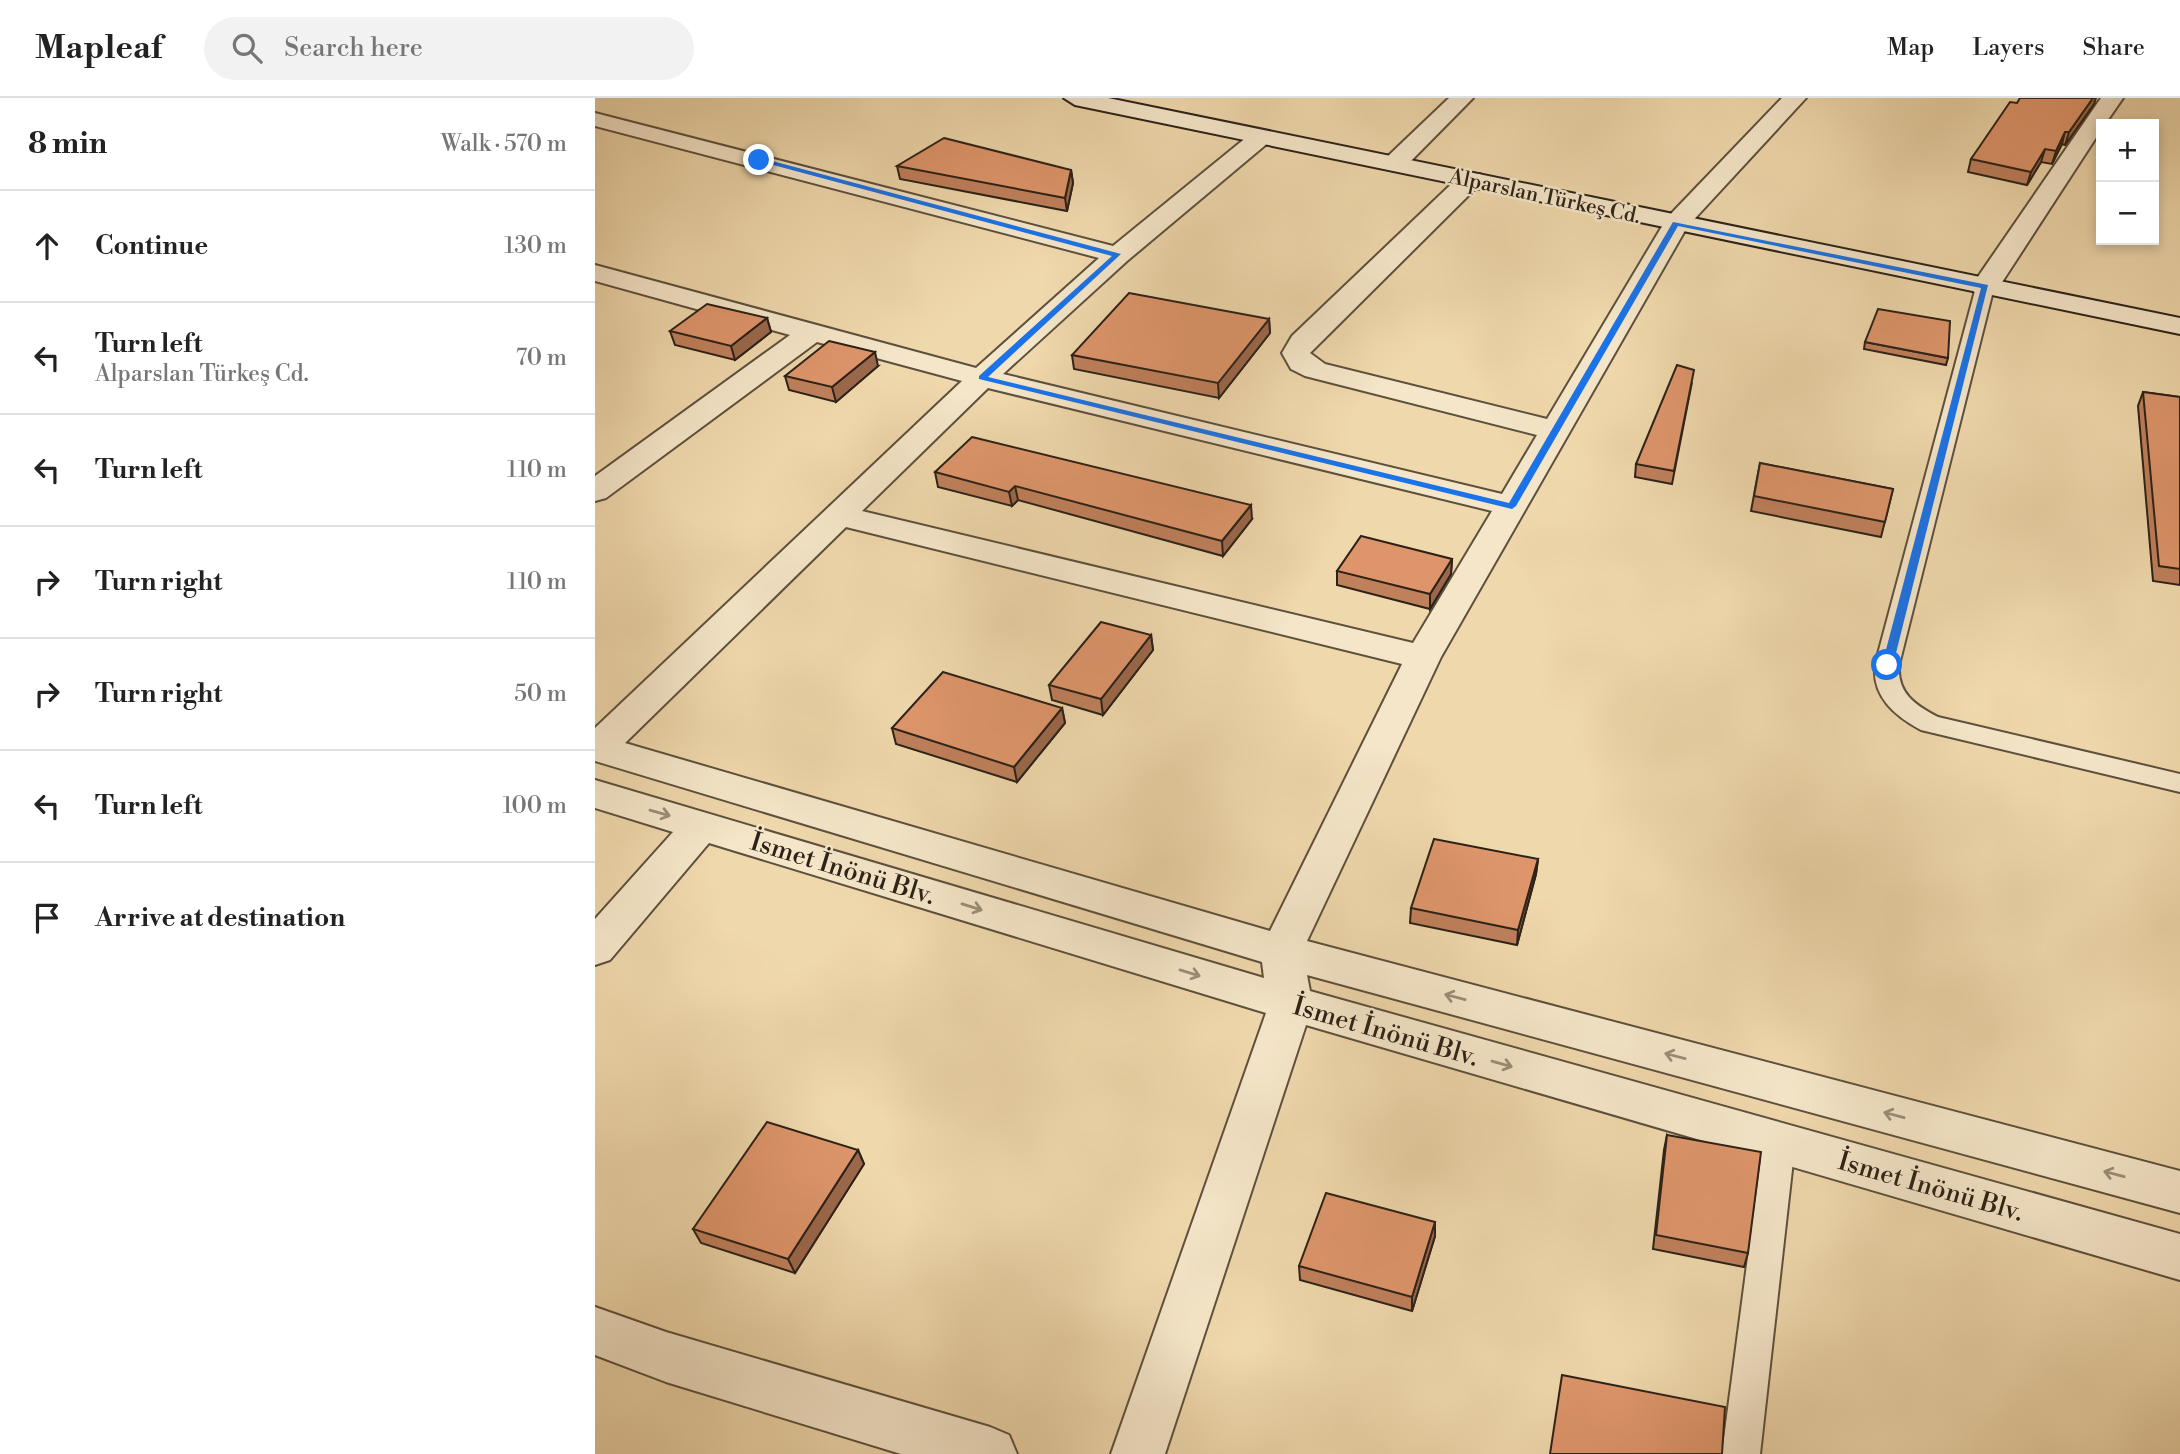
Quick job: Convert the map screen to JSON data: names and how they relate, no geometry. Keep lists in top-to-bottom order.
{
  "streets": {
    "street": ["Alparslan Türkeş Cd.", "İsmet İnönü Blv."]
  },
  "page": {
    "header": "Mapleaf",
    "search": "Search here",
    "nav": ["Map", "Layers", "Share"],
    "heading": ["8 min", "Walk · 570 m"],
    "map_buttons": ["+", "−"],
    "list": [
      ["Continue", "130 m"],
      ["Turn left", "Alparslan Türkeş Cd.", "70 m"],
      ["Turn left", "110 m"],
      ["Turn right", "110 m"],
      ["Turn right", "50 m"],
      ["Turn left", "100 m"],
      "Arrive at destination"
    ]
  }
}
